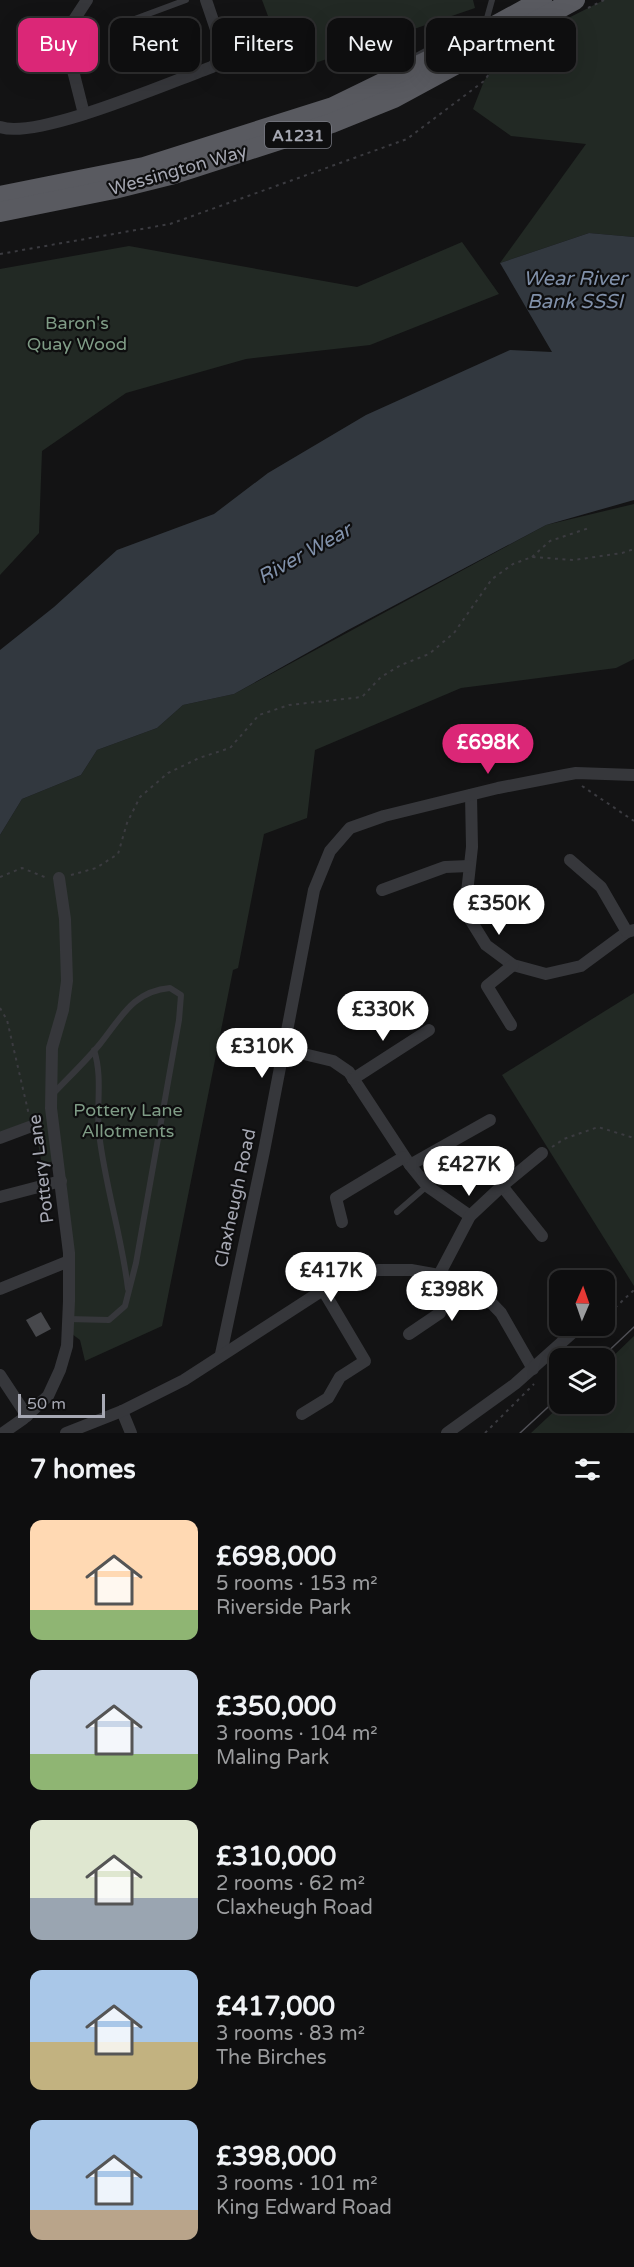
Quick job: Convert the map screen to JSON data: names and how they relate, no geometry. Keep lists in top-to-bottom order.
{
  "streets": {
    "highway": ["A1231", "Wessington Way"],
    "street": ["Pottery Lane", "Claxheugh Road"]
  },
  "water": ["Wear River Bank SSSI", "River Wear"],
  "parks": ["Baron's Quay Wood", "Pottery Lane Allotments"],
  "scale_bar": "50 m",
  "north": "top",
  "page": {
    "chip": [
      "Buy",
      "Rent",
      "Filters",
      "New",
      "Apartment"
    ],
    "price": [
      "£698K",
      "£350K",
      "£330K",
      "£310K",
      "£427K",
      "£417K",
      "£398K"
    ],
    "scale": "50 m",
    "heading": "7 homes",
    "list": [
      {
        "name": "£698,000",
        "note": "5 rooms · 153 m² · Riverside Park"
      },
      {
        "name": "£350,000",
        "note": "3 rooms · 104 m² · Maling Park"
      },
      {
        "name": "£310,000",
        "note": "2 rooms · 62 m² · Claxheugh Road"
      },
      {
        "name": "£417,000",
        "note": "3 rooms · 83 m² · The Birches"
      },
      {
        "name": "£398,000",
        "note": "3 rooms · 101 m² · King Edward Road"
      }
    ]
  }
}
